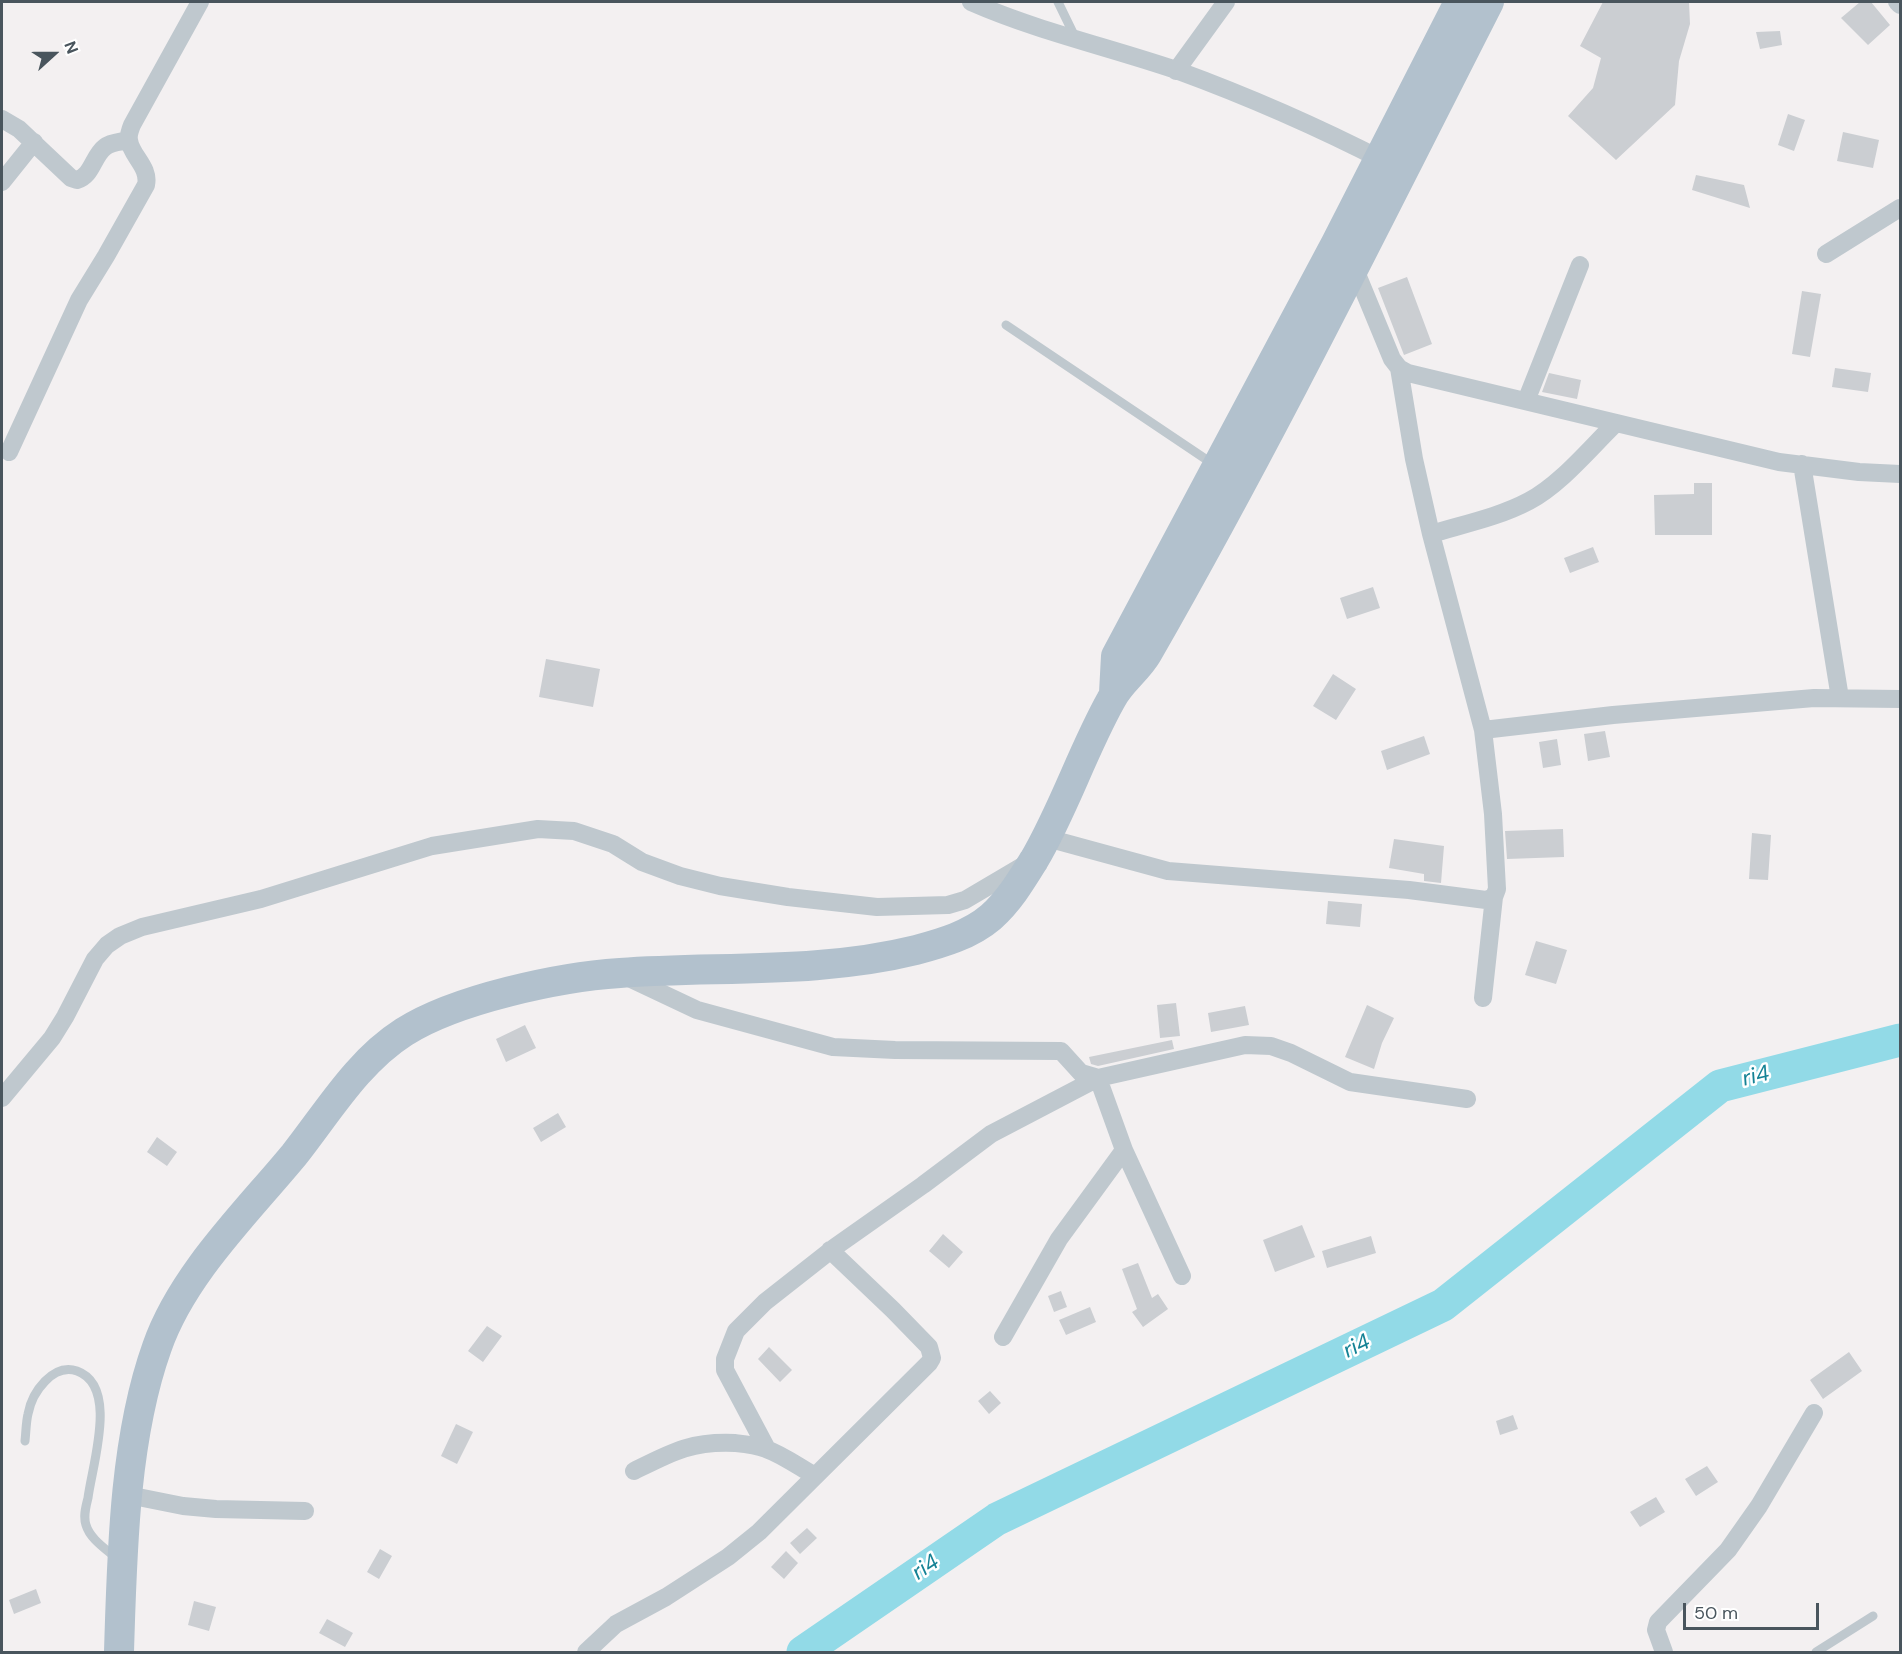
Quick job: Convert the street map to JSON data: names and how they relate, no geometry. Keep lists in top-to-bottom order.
{
  "water": ["ri4"],
  "scale_bar": "50 m",
  "north": "right"
}
